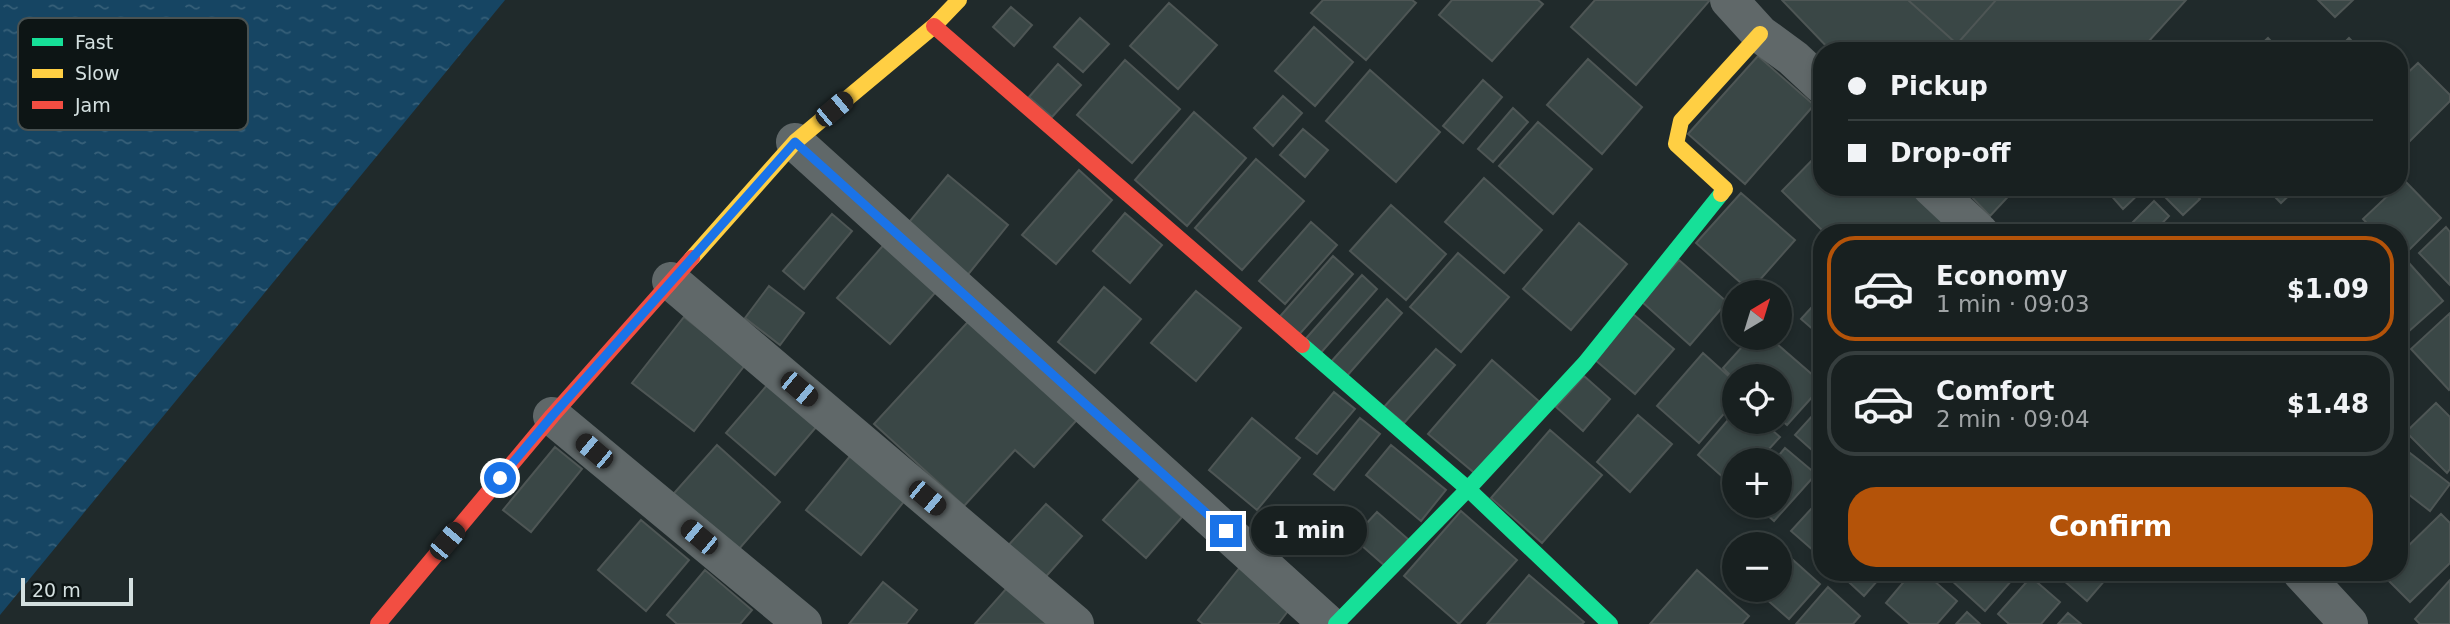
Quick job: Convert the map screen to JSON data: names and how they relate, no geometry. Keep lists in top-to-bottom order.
{
  "legend": ["Fast", "Slow", "Jam"],
  "scale_bar": "20 m",
  "north": "top right",
  "page": {
    "banner": ["Pickup", "Drop-off"],
    "list": [
      {
        "name": "Economy",
        "note": "1 min · 09:03",
        "value": "$1.09"
      },
      {
        "name": "Comfort",
        "note": "2 min · 09:04",
        "value": "$1.48"
      }
    ],
    "map_buttons": ["+", "−"],
    "buttons": "Confirm",
    "bubble": "1 min",
    "scale": "20 m"
  }
}
